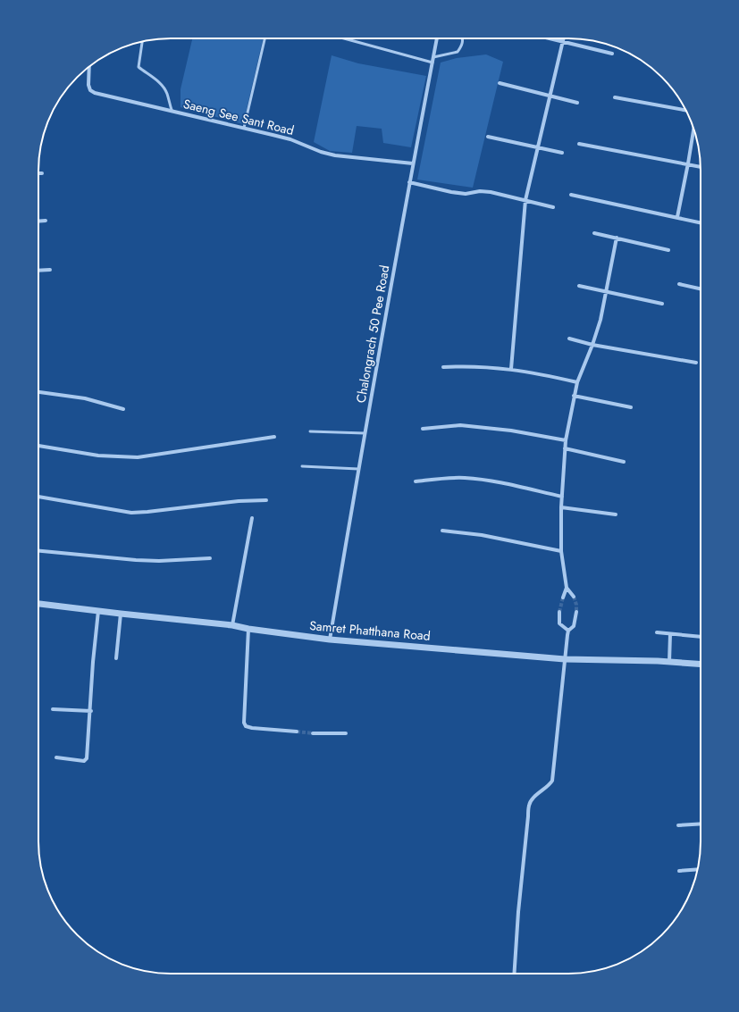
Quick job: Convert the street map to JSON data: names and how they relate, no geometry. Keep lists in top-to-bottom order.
{
  "streets": {
    "street": ["Saeng See Sant Road", "Chalongrach 50 Pee Road", "Samret Phatthana Road"]
  },
  "crossings": [
    ["Saeng See Sant Road", "Chalongrach 50 Pee Road"],
    ["Chalongrach 50 Pee Road", "Samret Phatthana Road"]
  ]
}
